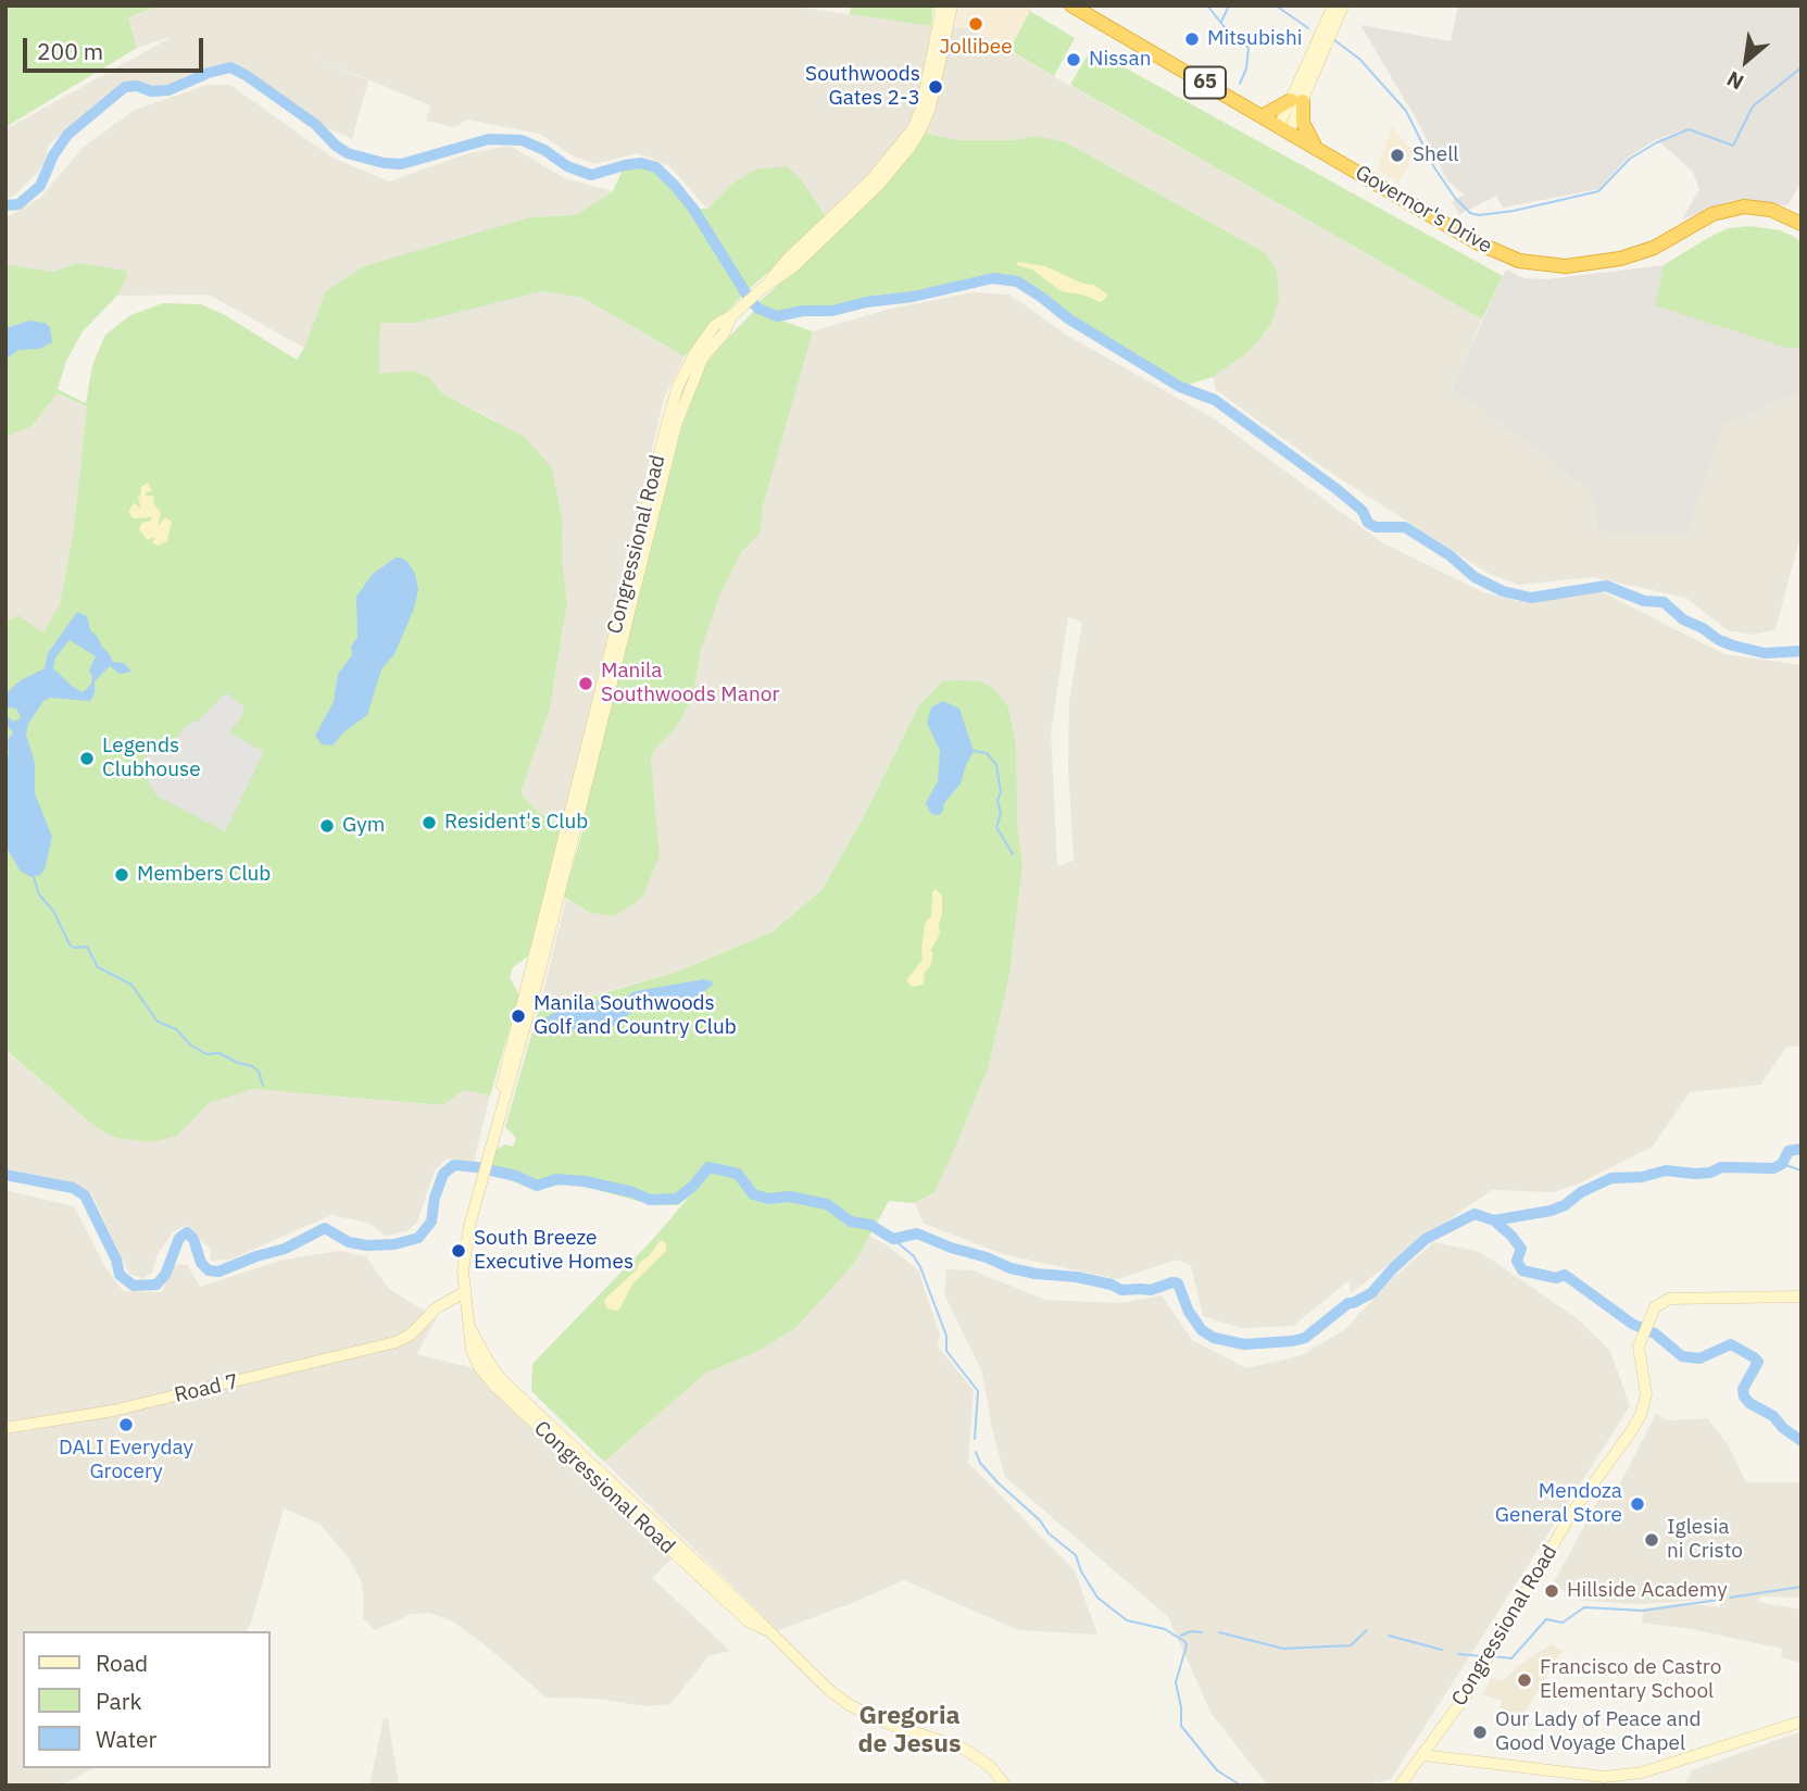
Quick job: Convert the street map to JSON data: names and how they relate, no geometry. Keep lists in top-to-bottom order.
{
  "streets": {
    "highway": ["65", "Governor's Drive"],
    "main road": ["Congressional Road", "Road 7"]
  },
  "crossings": [
    ["Congressional Road", "Road 7"]
  ],
  "districts": ["Gregoria de Jesus"],
  "places": [
    "Jollibee",
    "Mitsubishi",
    "Nissan",
    "Southwoods Gates 2-3",
    "Shell",
    "Manila Southwoods Manor",
    "Legends Clubhouse",
    "Resident's Club",
    "Gym",
    "Members Club",
    "Manila Southwoods Golf and Country Club",
    "South Breeze Executive Homes",
    "DALI Everyday Grocery",
    "Mendoza General Store",
    "Iglesia ni Cristo",
    "Hillside Academy",
    "Francisco de Castro Elementary School",
    "Our Lady of Peace and Good Voyage Chapel"
  ],
  "legend": ["Road", "Park", "Water"],
  "scale_bar": "200 m",
  "north": "bottom left"
}
